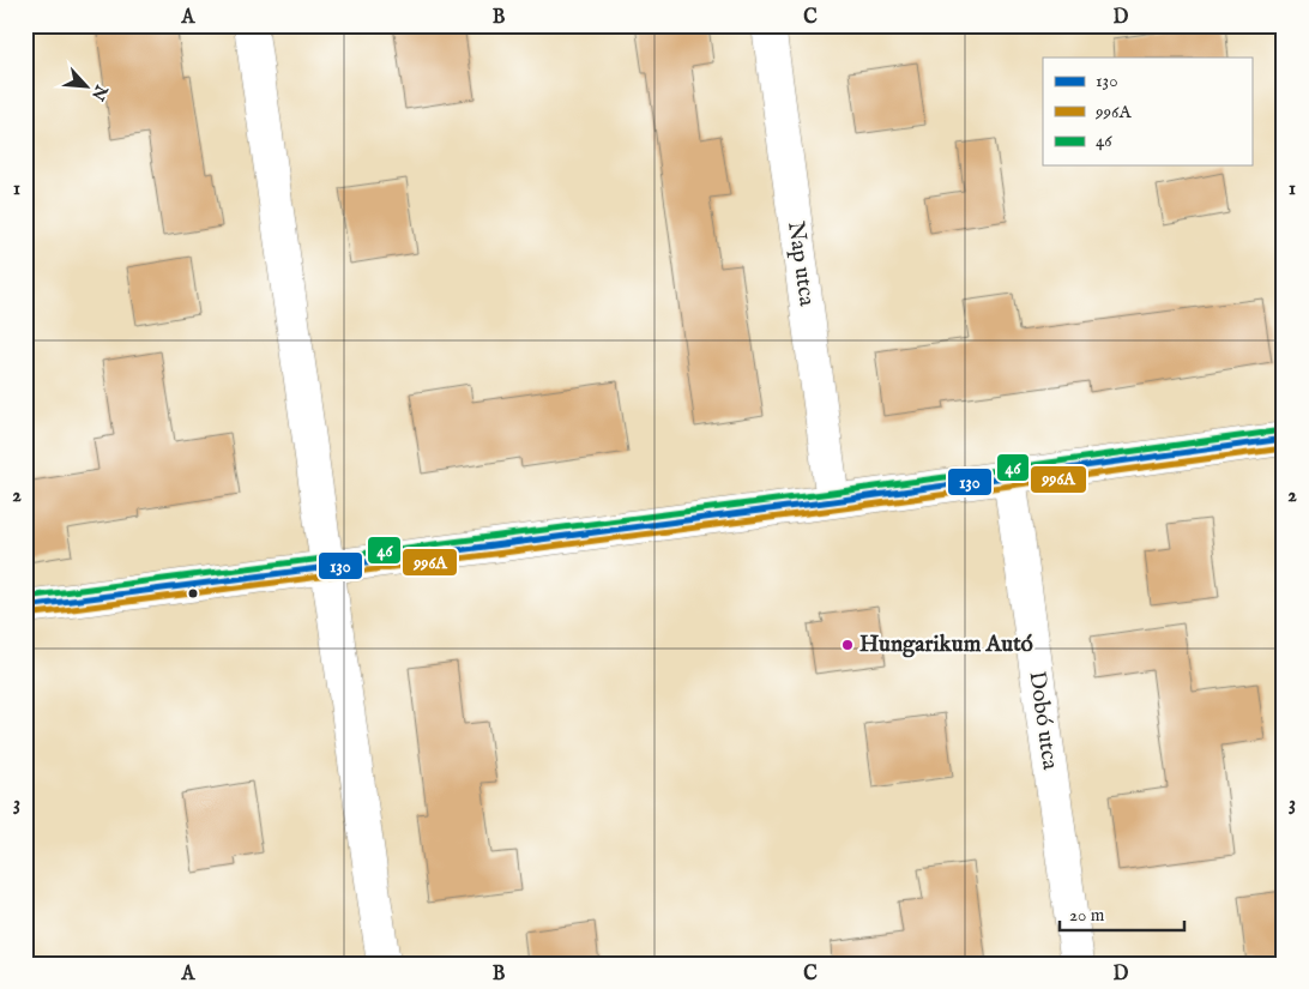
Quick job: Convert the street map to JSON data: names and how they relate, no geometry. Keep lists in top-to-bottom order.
{
  "streets": {
    "street": ["Nap utca", "Dobó utca"]
  },
  "places": ["Hungarikum Autó"],
  "lines": ["transit line 46", "transit line 130", "transit line 996A"],
  "legend": ["130", "996A", "46"],
  "scale_bar": "20 m",
  "north": "bottom right",
  "grid": {
    "columns": [
      "A",
      "B",
      "C",
      "D"
    ],
    "rows": ["1", "2", "3"]
  }
}
